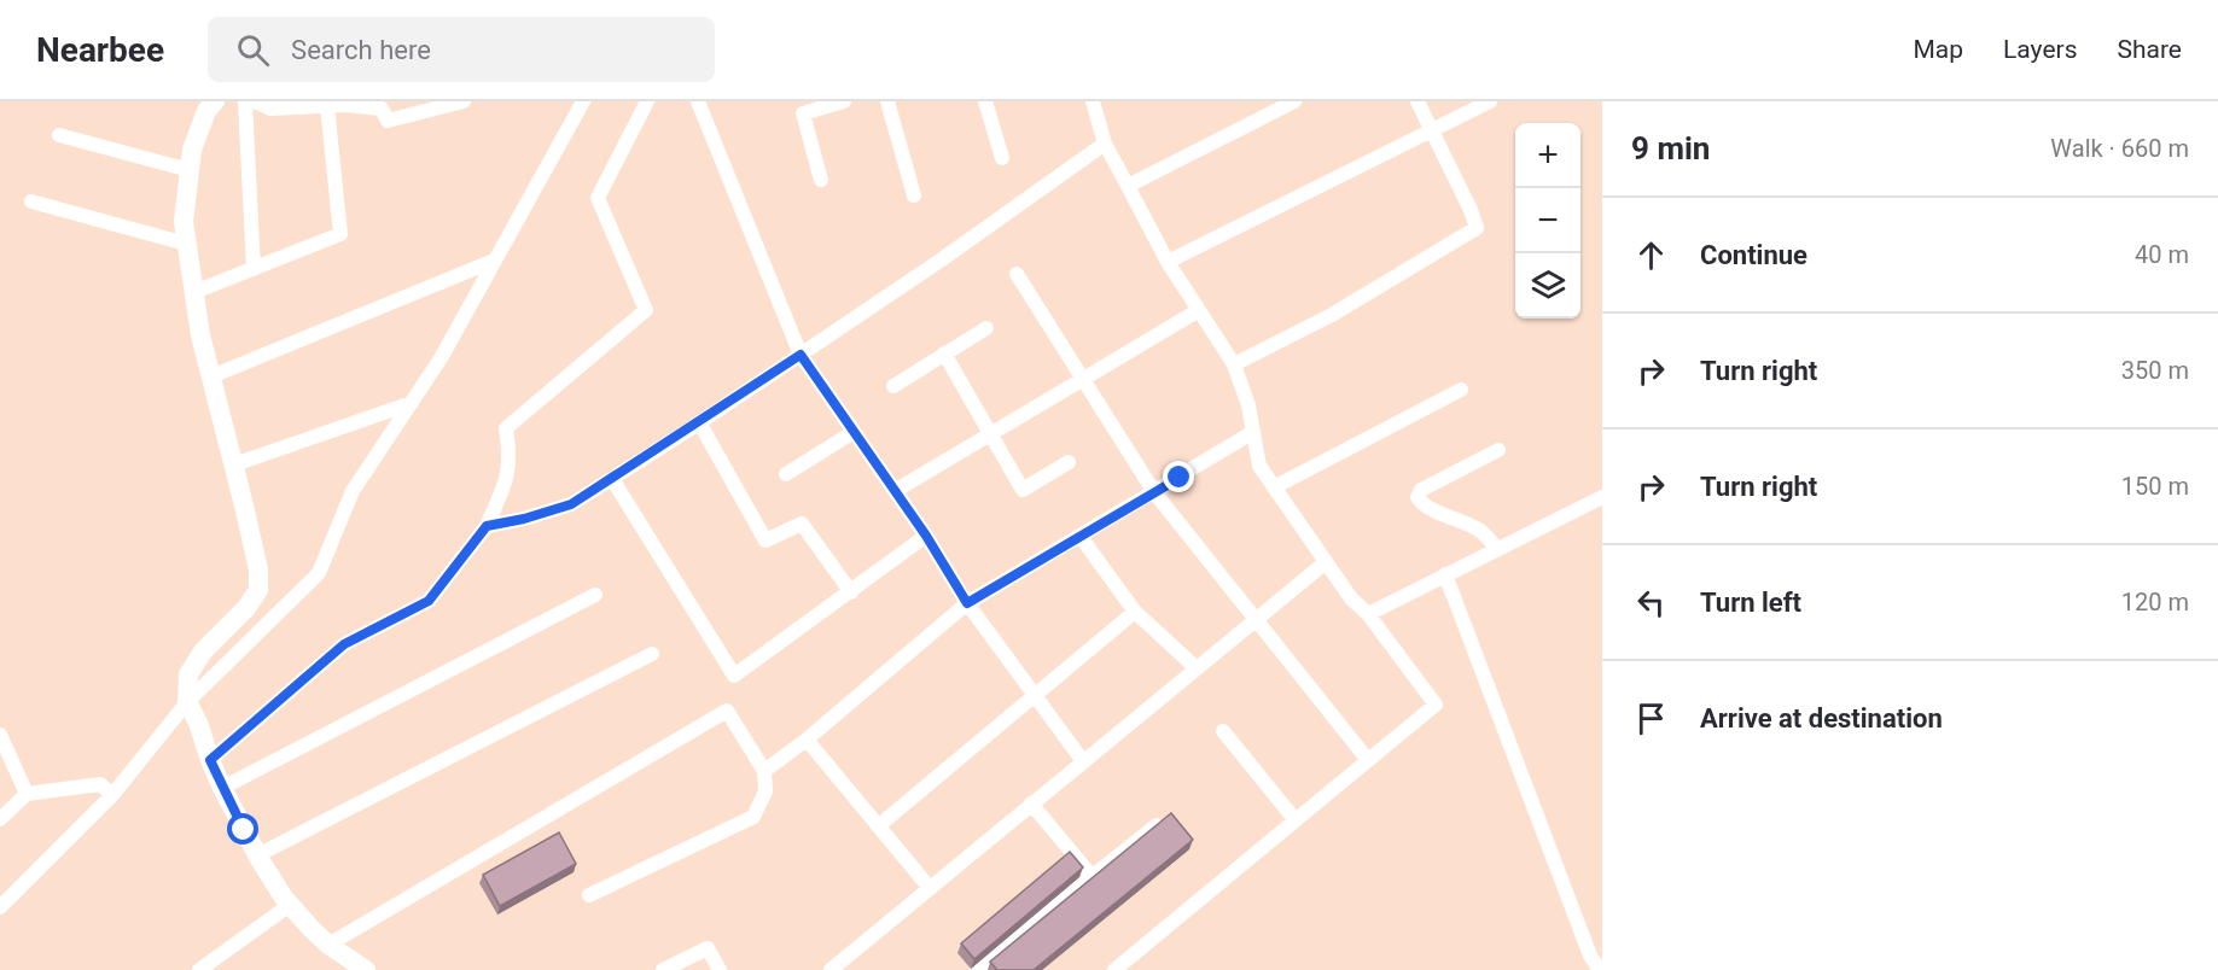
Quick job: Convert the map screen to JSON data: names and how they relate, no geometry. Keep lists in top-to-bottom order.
{
  "page": {
    "header": "Nearbee",
    "search": "Search here",
    "nav": ["Map", "Layers", "Share"],
    "heading": ["9 min", "Walk · 660 m"],
    "map_buttons": ["+", "−"],
    "list": [
      ["Continue", "40 m"],
      ["Turn right", "350 m"],
      ["Turn right", "150 m"],
      ["Turn left", "120 m"],
      "Arrive at destination"
    ]
  }
}
